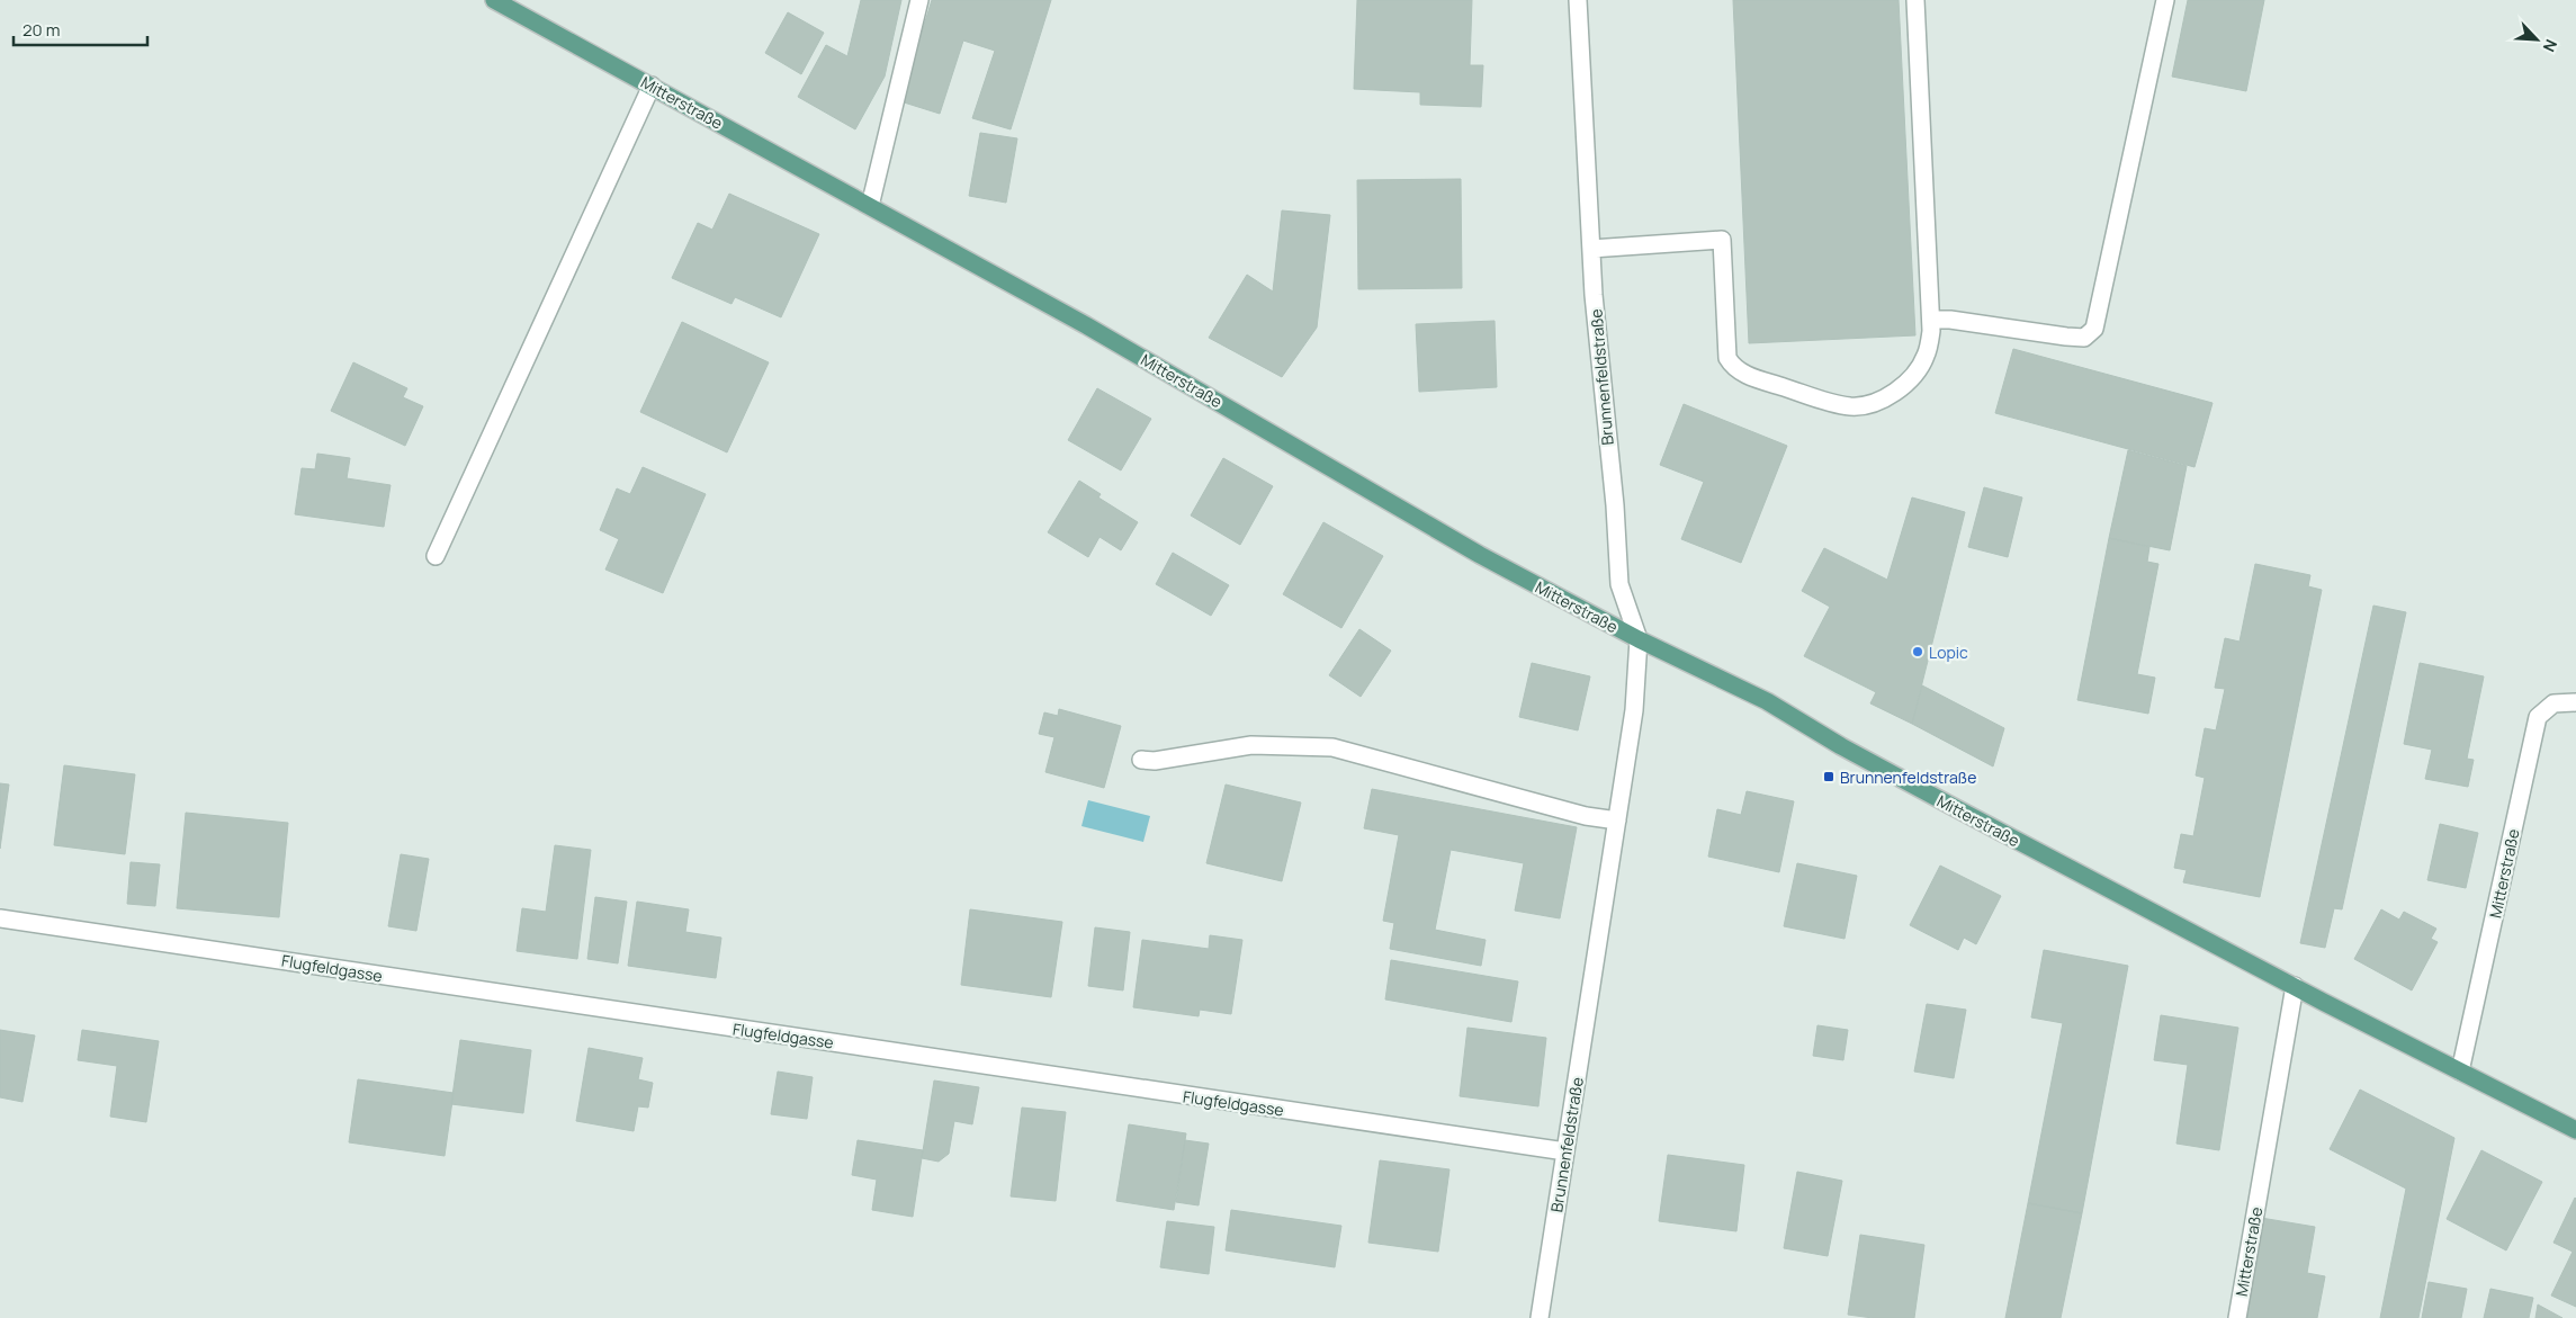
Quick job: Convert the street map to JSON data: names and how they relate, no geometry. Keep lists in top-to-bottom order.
{
  "streets": {
    "main road": ["Mitterstraße"],
    "street": ["Brunnenfeldstraße", "Flugfeldgasse"]
  },
  "crossings": [
    ["Mitterstraße", "Brunnenfeldstraße"],
    ["Brunnenfeldstraße", "Flugfeldgasse"]
  ],
  "places": {
    "other": ["Lopic"],
    "transit": ["Brunnenfeldstraße"]
  },
  "scale_bar": "20 m",
  "north": "bottom right"
}
